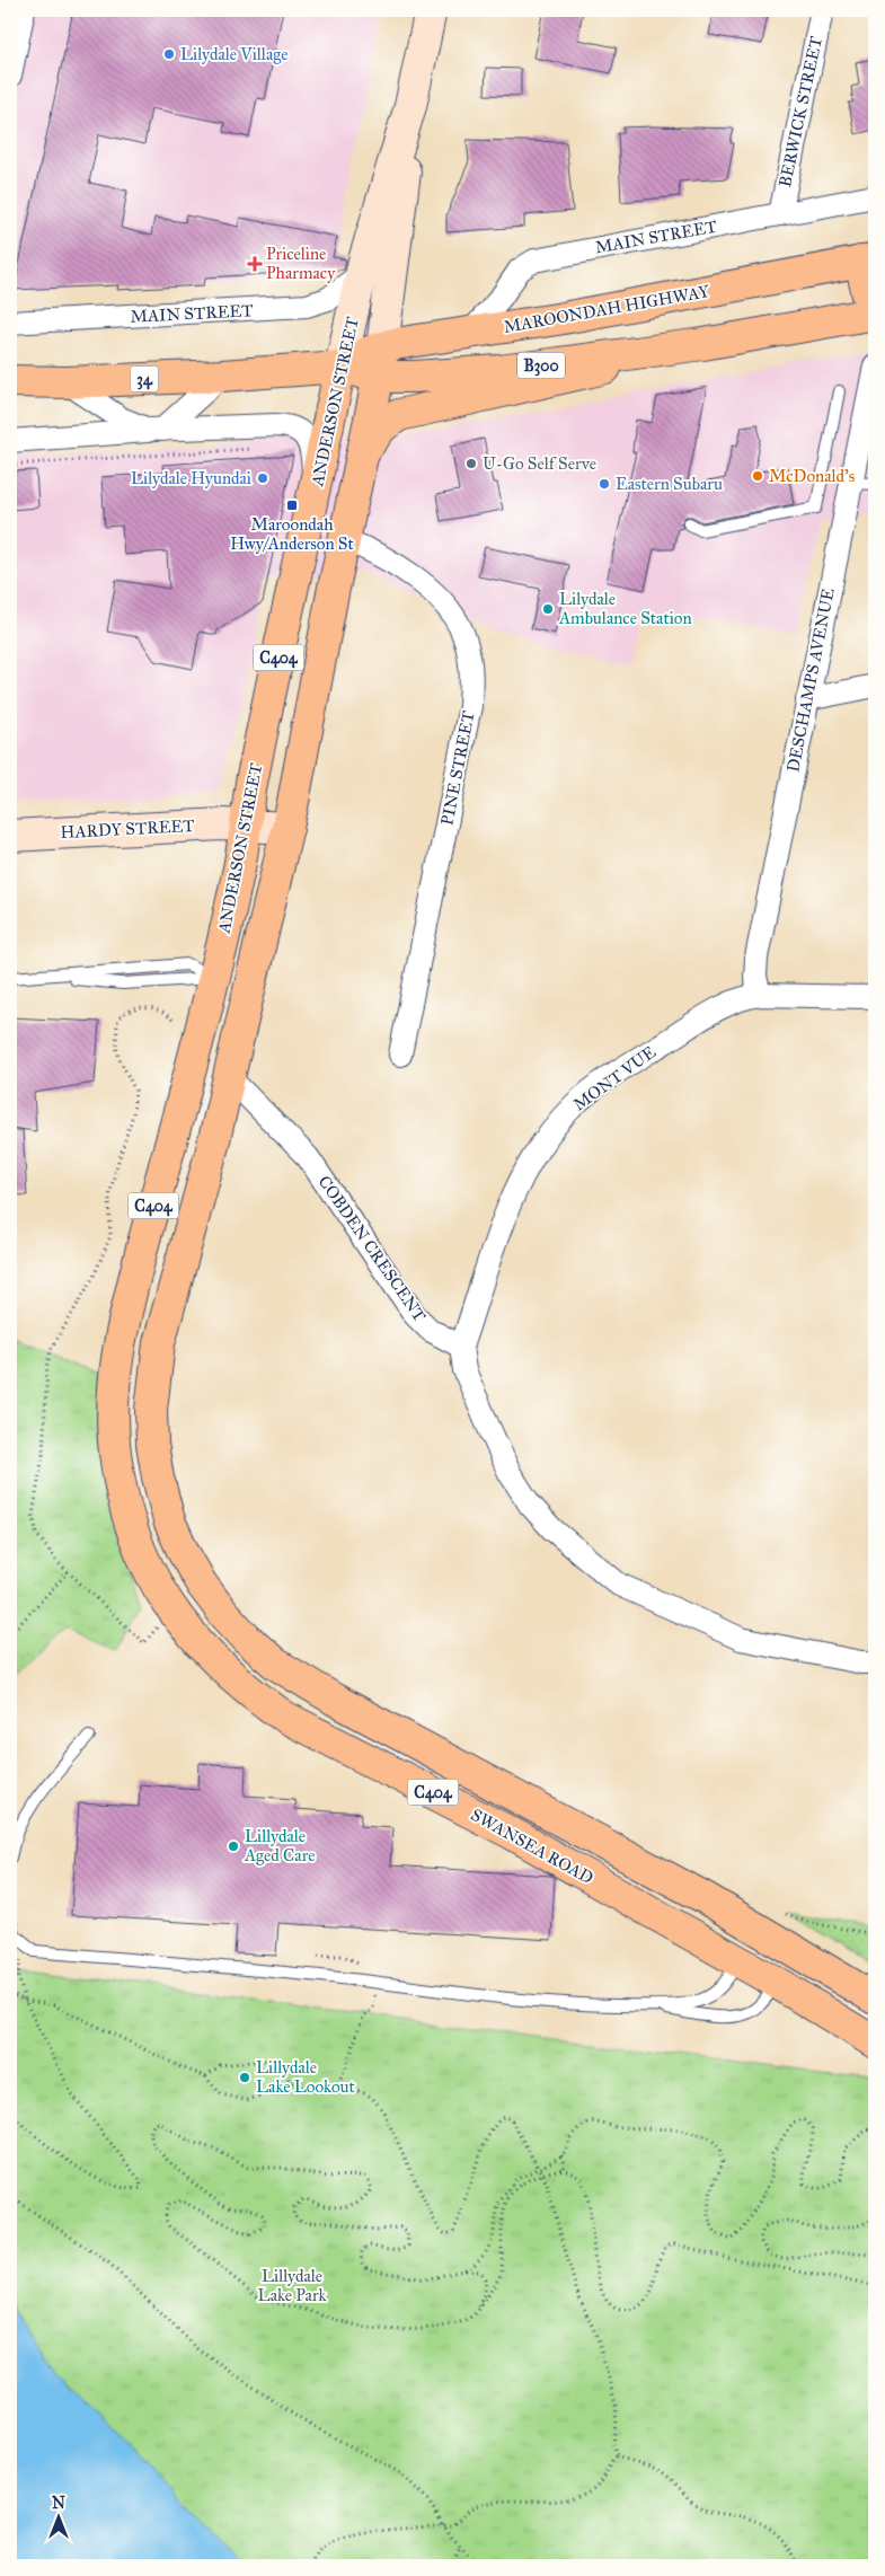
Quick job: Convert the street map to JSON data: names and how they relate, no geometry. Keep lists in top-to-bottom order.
{
  "streets": {
    "main road": [
      "MAROONDAH HIGHWAY",
      "B300",
      "34",
      "ANDERSON STREET",
      "C404",
      "HARDY STREET",
      "SWANSEA ROAD"
    ],
    "street": [
      "BERWICK STREET",
      "MAIN STREET",
      "DESCHAMPS AVENUE",
      "PINE STREET",
      "MONT VUE",
      "COBDEN CRESCENT"
    ]
  },
  "crossings": [
    ["BERWICK STREET", "MAIN STREET"],
    ["MAIN STREET", "MAROONDAH HIGHWAY"],
    ["MAIN STREET", "ANDERSON STREET"],
    ["MAROONDAH HIGHWAY", "ANDERSON STREET"],
    ["ANDERSON STREET", "C404"],
    ["ANDERSON STREET", "PINE STREET"],
    ["ANDERSON STREET", "HARDY STREET"],
    ["ANDERSON STREET", "COBDEN CRESCENT"],
    ["ANDERSON STREET", "SWANSEA ROAD"],
    ["DESCHAMPS AVENUE", "MONT VUE"],
    ["MONT VUE", "COBDEN CRESCENT"]
  ],
  "parks": ["Lillydale Lake Park"],
  "places": {
    "other": [
      "Lilydale Village",
      "U-Go Self Serve",
      "McDonald's",
      "Lilydale Hyundai",
      "Eastern Subaru",
      "Lilydale Ambulance Station",
      "Lillydale Aged Care",
      "Lillydale Lake Lookout"
    ],
    "health": ["Priceline Pharmacy"],
    "transit": ["Maroondah Hwy/Anderson St"]
  },
  "north": "top"
}
